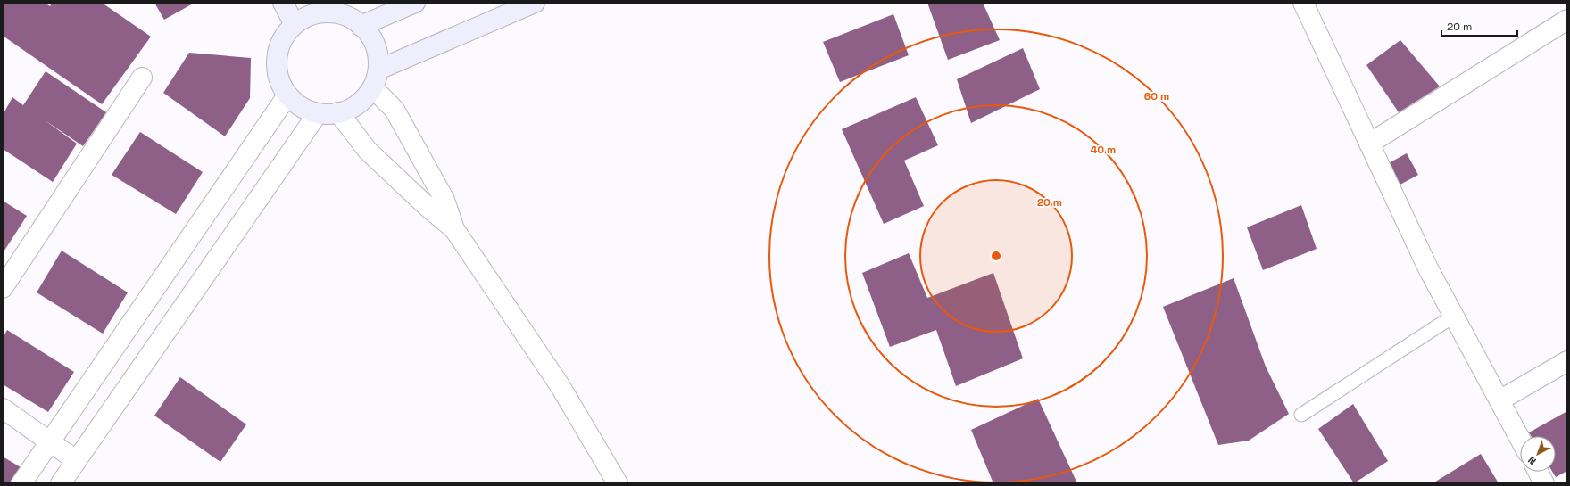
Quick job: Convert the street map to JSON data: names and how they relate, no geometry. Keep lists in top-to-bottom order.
{
  "scale_bar": "20 m",
  "north": "bottom left",
  "rings": ["60 m", "40 m", "20 m"]
}
